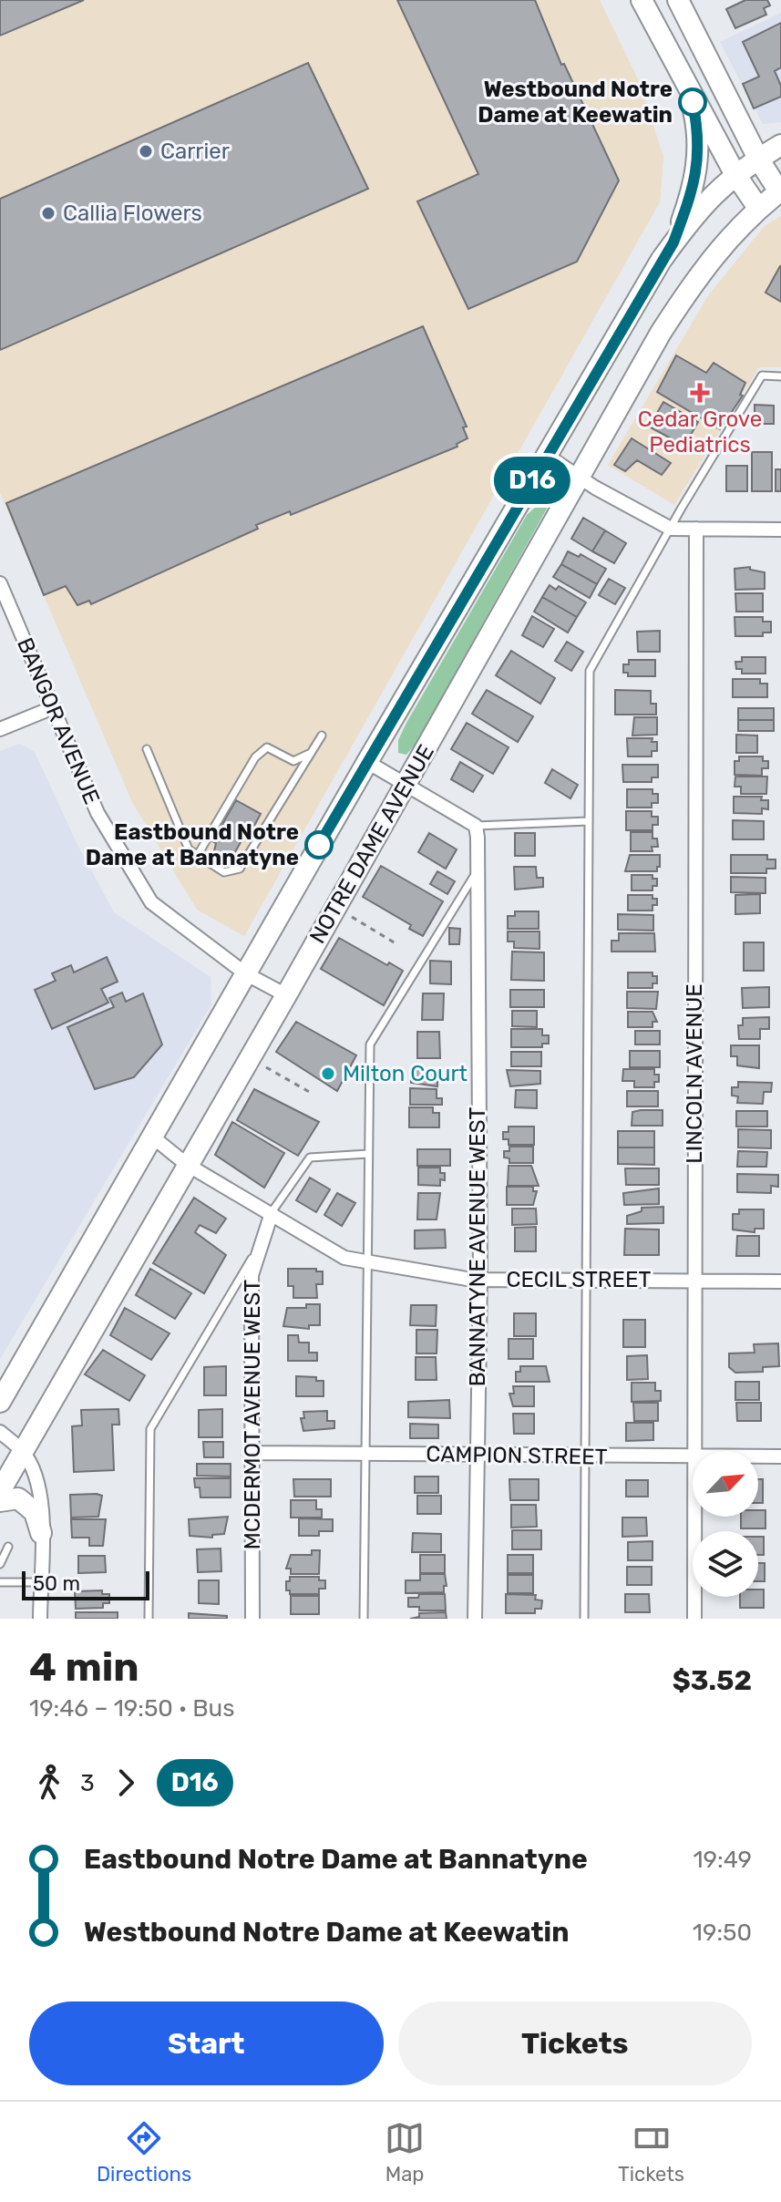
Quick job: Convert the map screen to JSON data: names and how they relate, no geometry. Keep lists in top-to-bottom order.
{
  "streets": {
    "main road": ["NOTRE DAME AVENUE"],
    "street": [
      "BANGOR AVENUE",
      "LINCOLN AVENUE",
      "BANNATYNE AVENUE WEST",
      "CECIL STREET",
      "MCDERMOT AVENUE WEST",
      "CAMPION STREET"
    ]
  },
  "crossings": [
    ["BANGOR AVENUE", "NOTRE DAME AVENUE"],
    ["NOTRE DAME AVENUE", "CECIL STREET"],
    ["LINCOLN AVENUE", "CECIL STREET"],
    ["BANNATYNE AVENUE WEST", "CECIL STREET"],
    ["BANNATYNE AVENUE WEST", "CAMPION STREET"],
    ["CECIL STREET", "MCDERMOT AVENUE WEST"],
    ["MCDERMOT AVENUE WEST", "CAMPION STREET"]
  ],
  "places": {
    "other": [
      "Westbound Notre Dame at Keewatin",
      "Carrier",
      "Callia Flowers",
      "Eastbound Notre Dame at Bannatyne",
      "Milton Court"
    ],
    "health": ["Cedar Grove Pediatrics"]
  },
  "lines": ["bus line D16"],
  "scale_bar": "50 m",
  "north": "top right",
  "page": {
    "on_map": "D16",
    "scale": "50 m",
    "heading": ["4 min", "19:46 – 19:50 · Bus", "$3.52"],
    "legs": ["3", "D16"],
    "list": [
      {
        "name": "Eastbound Notre Dame at Bannatyne",
        "value": "19:49"
      },
      {
        "name": "Westbound Notre Dame at Keewatin",
        "value": "19:50"
      }
    ],
    "buttons": ["Start", "Tickets"],
    "tabs": ["Directions", "Map", "Tickets"]
  }
}
